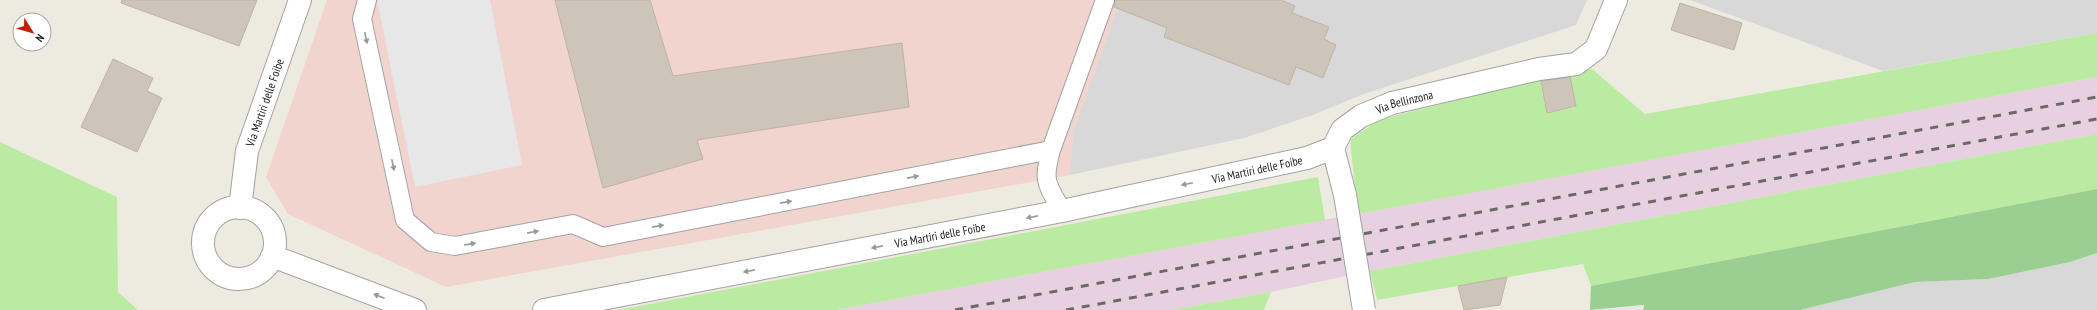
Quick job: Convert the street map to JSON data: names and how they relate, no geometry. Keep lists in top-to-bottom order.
{
  "streets": {
    "street": ["Via Martiri delle Foibe", "Via Bellinzona"]
  },
  "crossings": [
    ["Via Martiri delle Foibe", "Via Bellinzona"]
  ],
  "one_way": ["Via Martiri delle Foibe"],
  "north": "bottom right"
}
